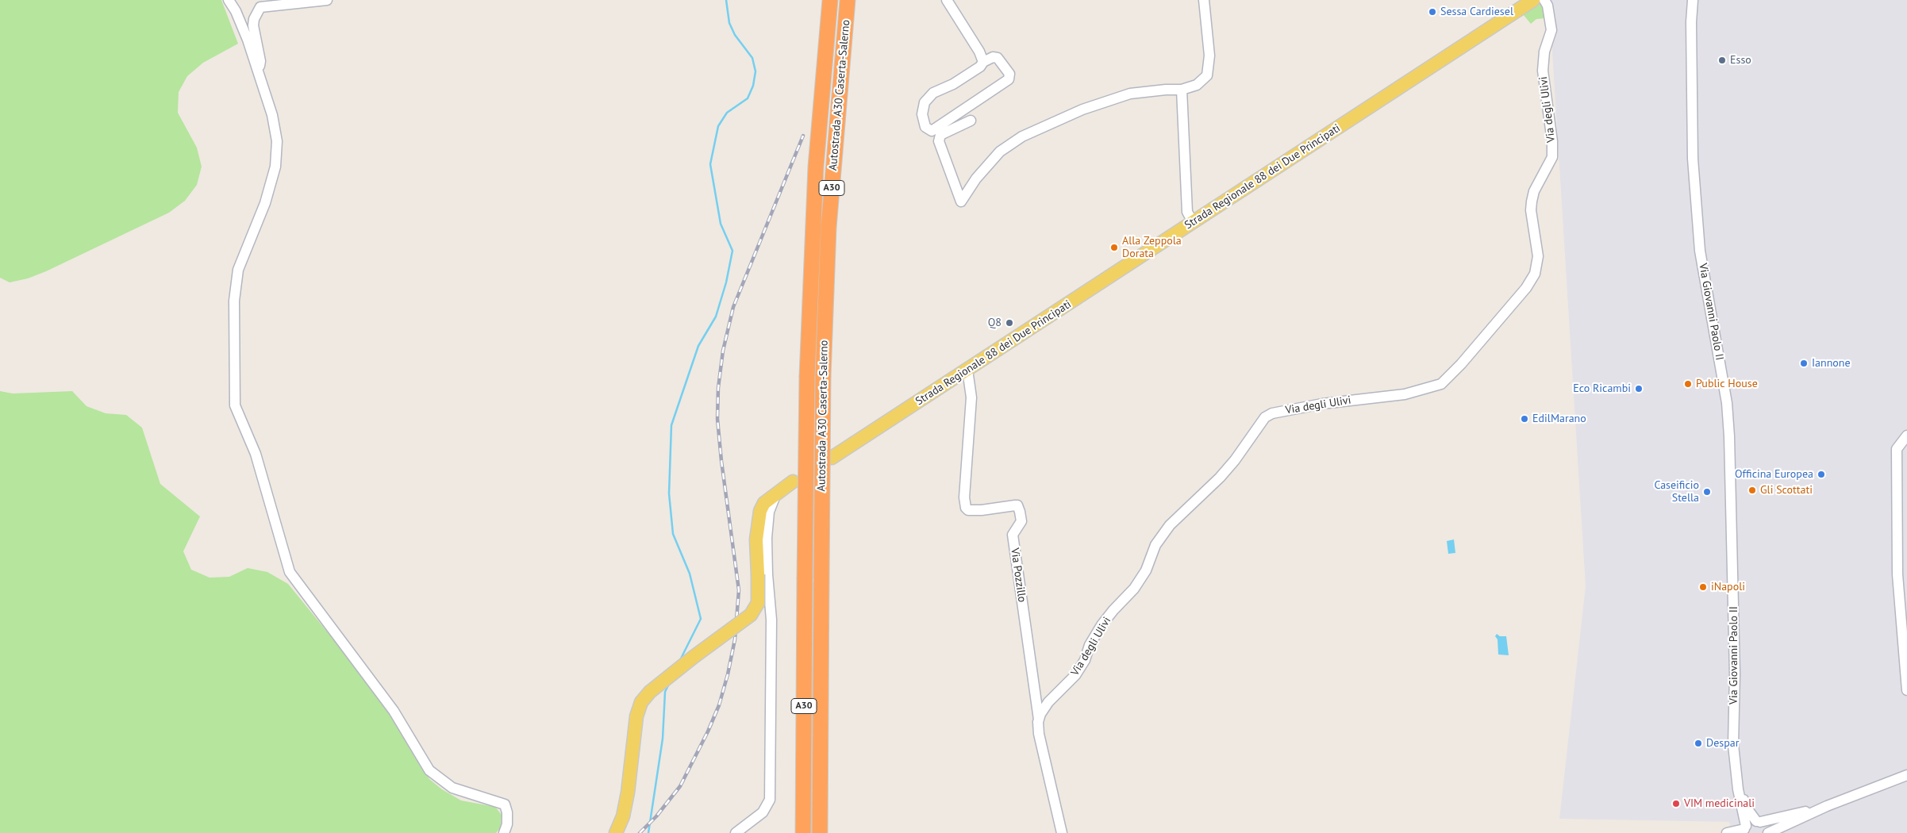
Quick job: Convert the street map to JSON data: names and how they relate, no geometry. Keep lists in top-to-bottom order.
{
  "streets": {
    "highway": ["Autostrada A30 Caserta-Salerno", "A30"],
    "main road": ["Strada Regionale 88 dei Due Principati"],
    "street": ["Via degli Ulivi", "Via Giovanni Paolo II", "Via Pozzillo"]
  },
  "crossings": [
    ["Via degli Ulivi", "Via Pozzillo"],
    ["Strada Regionale 88 dei Due Principati", "Via Pozzillo"]
  ],
  "places": [
    "Sessa Cardiesel",
    "Esso",
    "Alla Zeppola Dorata",
    "Q8",
    "Iannone",
    "Public House",
    "Eco Ricambi",
    "EdilMarano",
    "Officina Europea",
    "Gli Scottati",
    "Caseificio Stella",
    "iNapoli",
    "Despar",
    "VIM medicinali"
  ]
}
